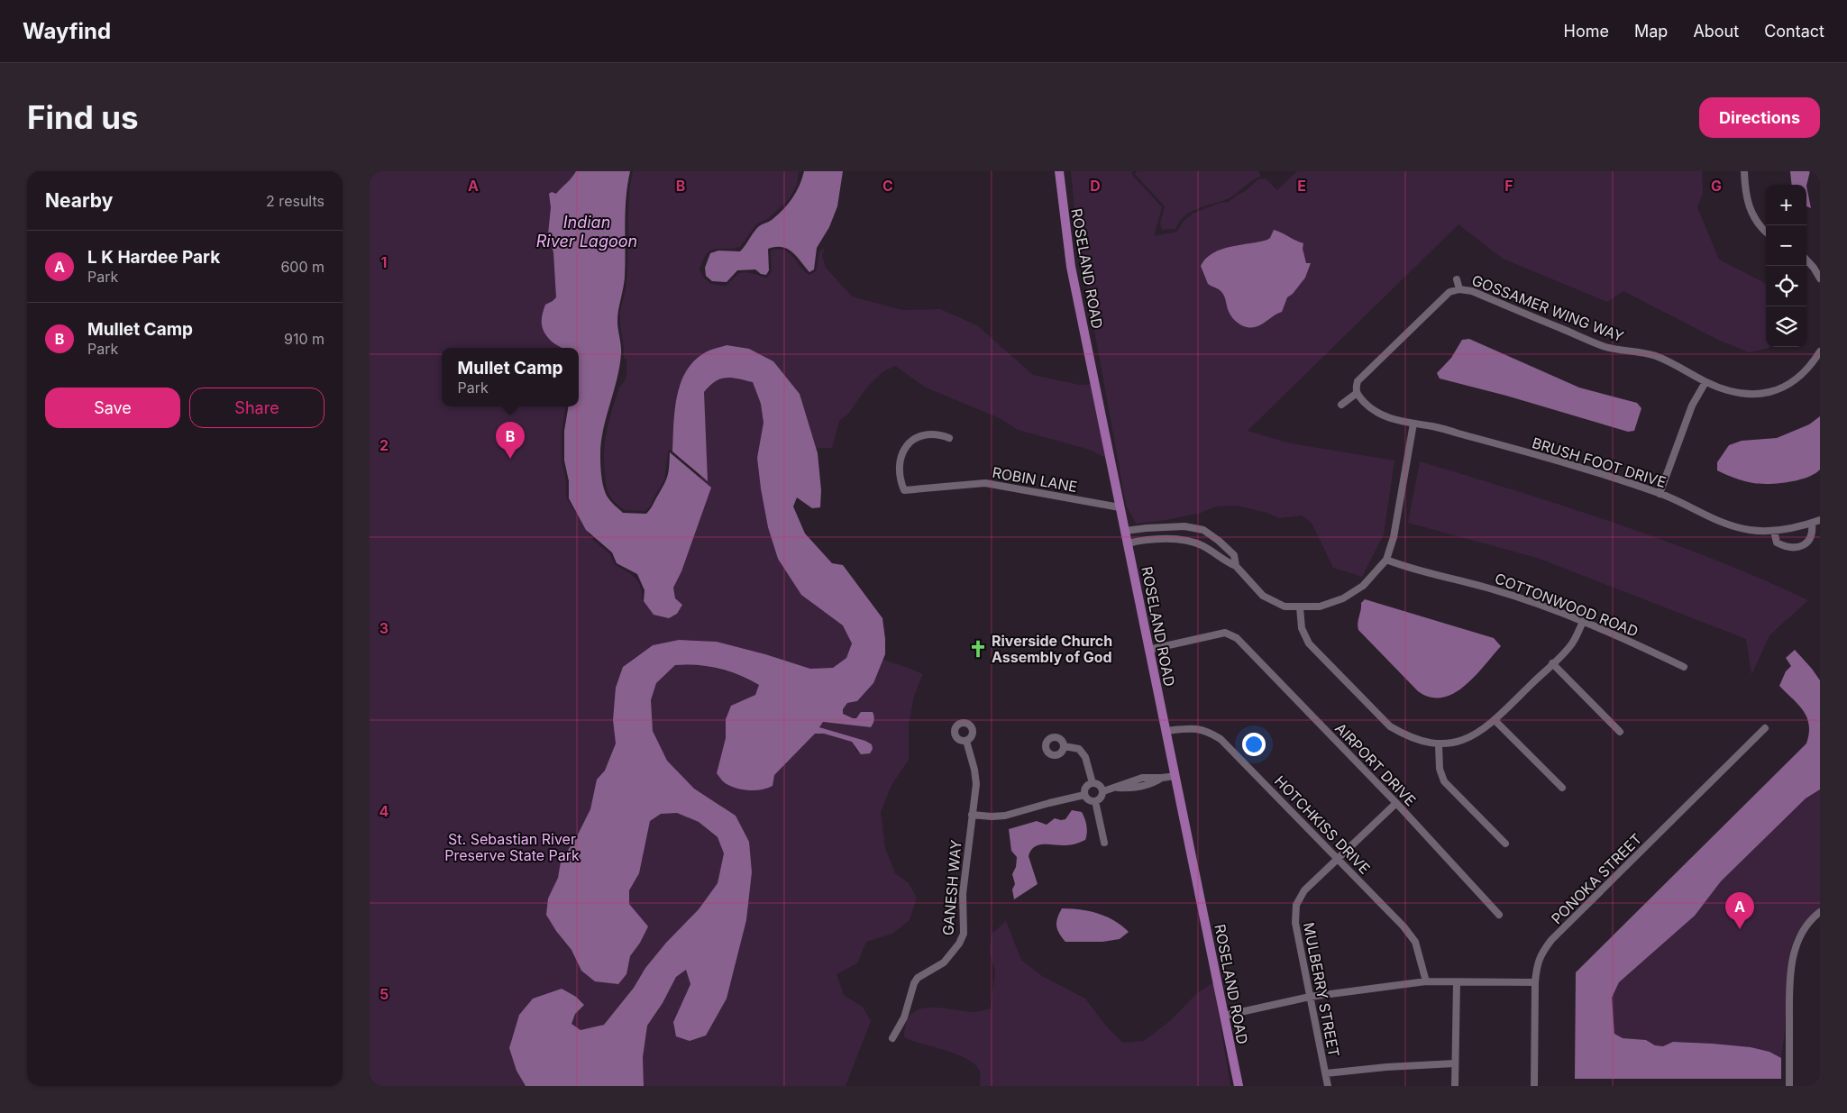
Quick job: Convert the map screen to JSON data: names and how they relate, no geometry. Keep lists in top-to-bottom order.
{
  "streets": {
    "main road": ["ROSELAND ROAD"],
    "street": [
      "GOSSAMER WING WAY",
      "BRUSH FOOT DRIVE",
      "ROBIN LANE",
      "COTTONWOOD ROAD",
      "AIRPORT DRIVE",
      "HOTCHKISS DRIVE",
      "PONOKA STREET",
      "GANESH WAY",
      "MULBERRY STREET"
    ]
  },
  "crossings": [
    ["ROSELAND ROAD", "ROBIN LANE"],
    ["ROSELAND ROAD", "AIRPORT DRIVE"],
    ["ROSELAND ROAD", "HOTCHKISS DRIVE"],
    ["AIRPORT DRIVE", "MULBERRY STREET"],
    ["HOTCHKISS DRIVE", "MULBERRY STREET"]
  ],
  "water": ["Indian River Lagoon"],
  "parks": ["St. Sebastian River Preserve State Park"],
  "places": {
    "church": ["Riverside Church Assembly of God"]
  },
  "page": {
    "header": "Wayfind",
    "nav": [
      "Home",
      "Map",
      "About",
      "Contact"
    ],
    "buttons": [
      "Directions",
      ["Save", "Share"]
    ],
    "title": "Find us",
    "heading": ["Nearby", "2 results"],
    "map_buttons": ["+", "−"],
    "list": [
      {
        "mark": "A",
        "name": "L K Hardee Park",
        "note": "Park",
        "value": "600 m"
      },
      {
        "mark": "B",
        "name": "Mullet Camp",
        "note": "Park",
        "value": "910 m"
      }
    ],
    "popup": ["Mullet Camp", "Park"],
    "pins": ["B", "A"]
  },
  "grid": {
    "columns": [
      "A",
      "B",
      "C",
      "D",
      "E",
      "F",
      "G"
    ],
    "rows": [
      "1",
      "2",
      "3",
      "4",
      "5"
    ]
  }
}
